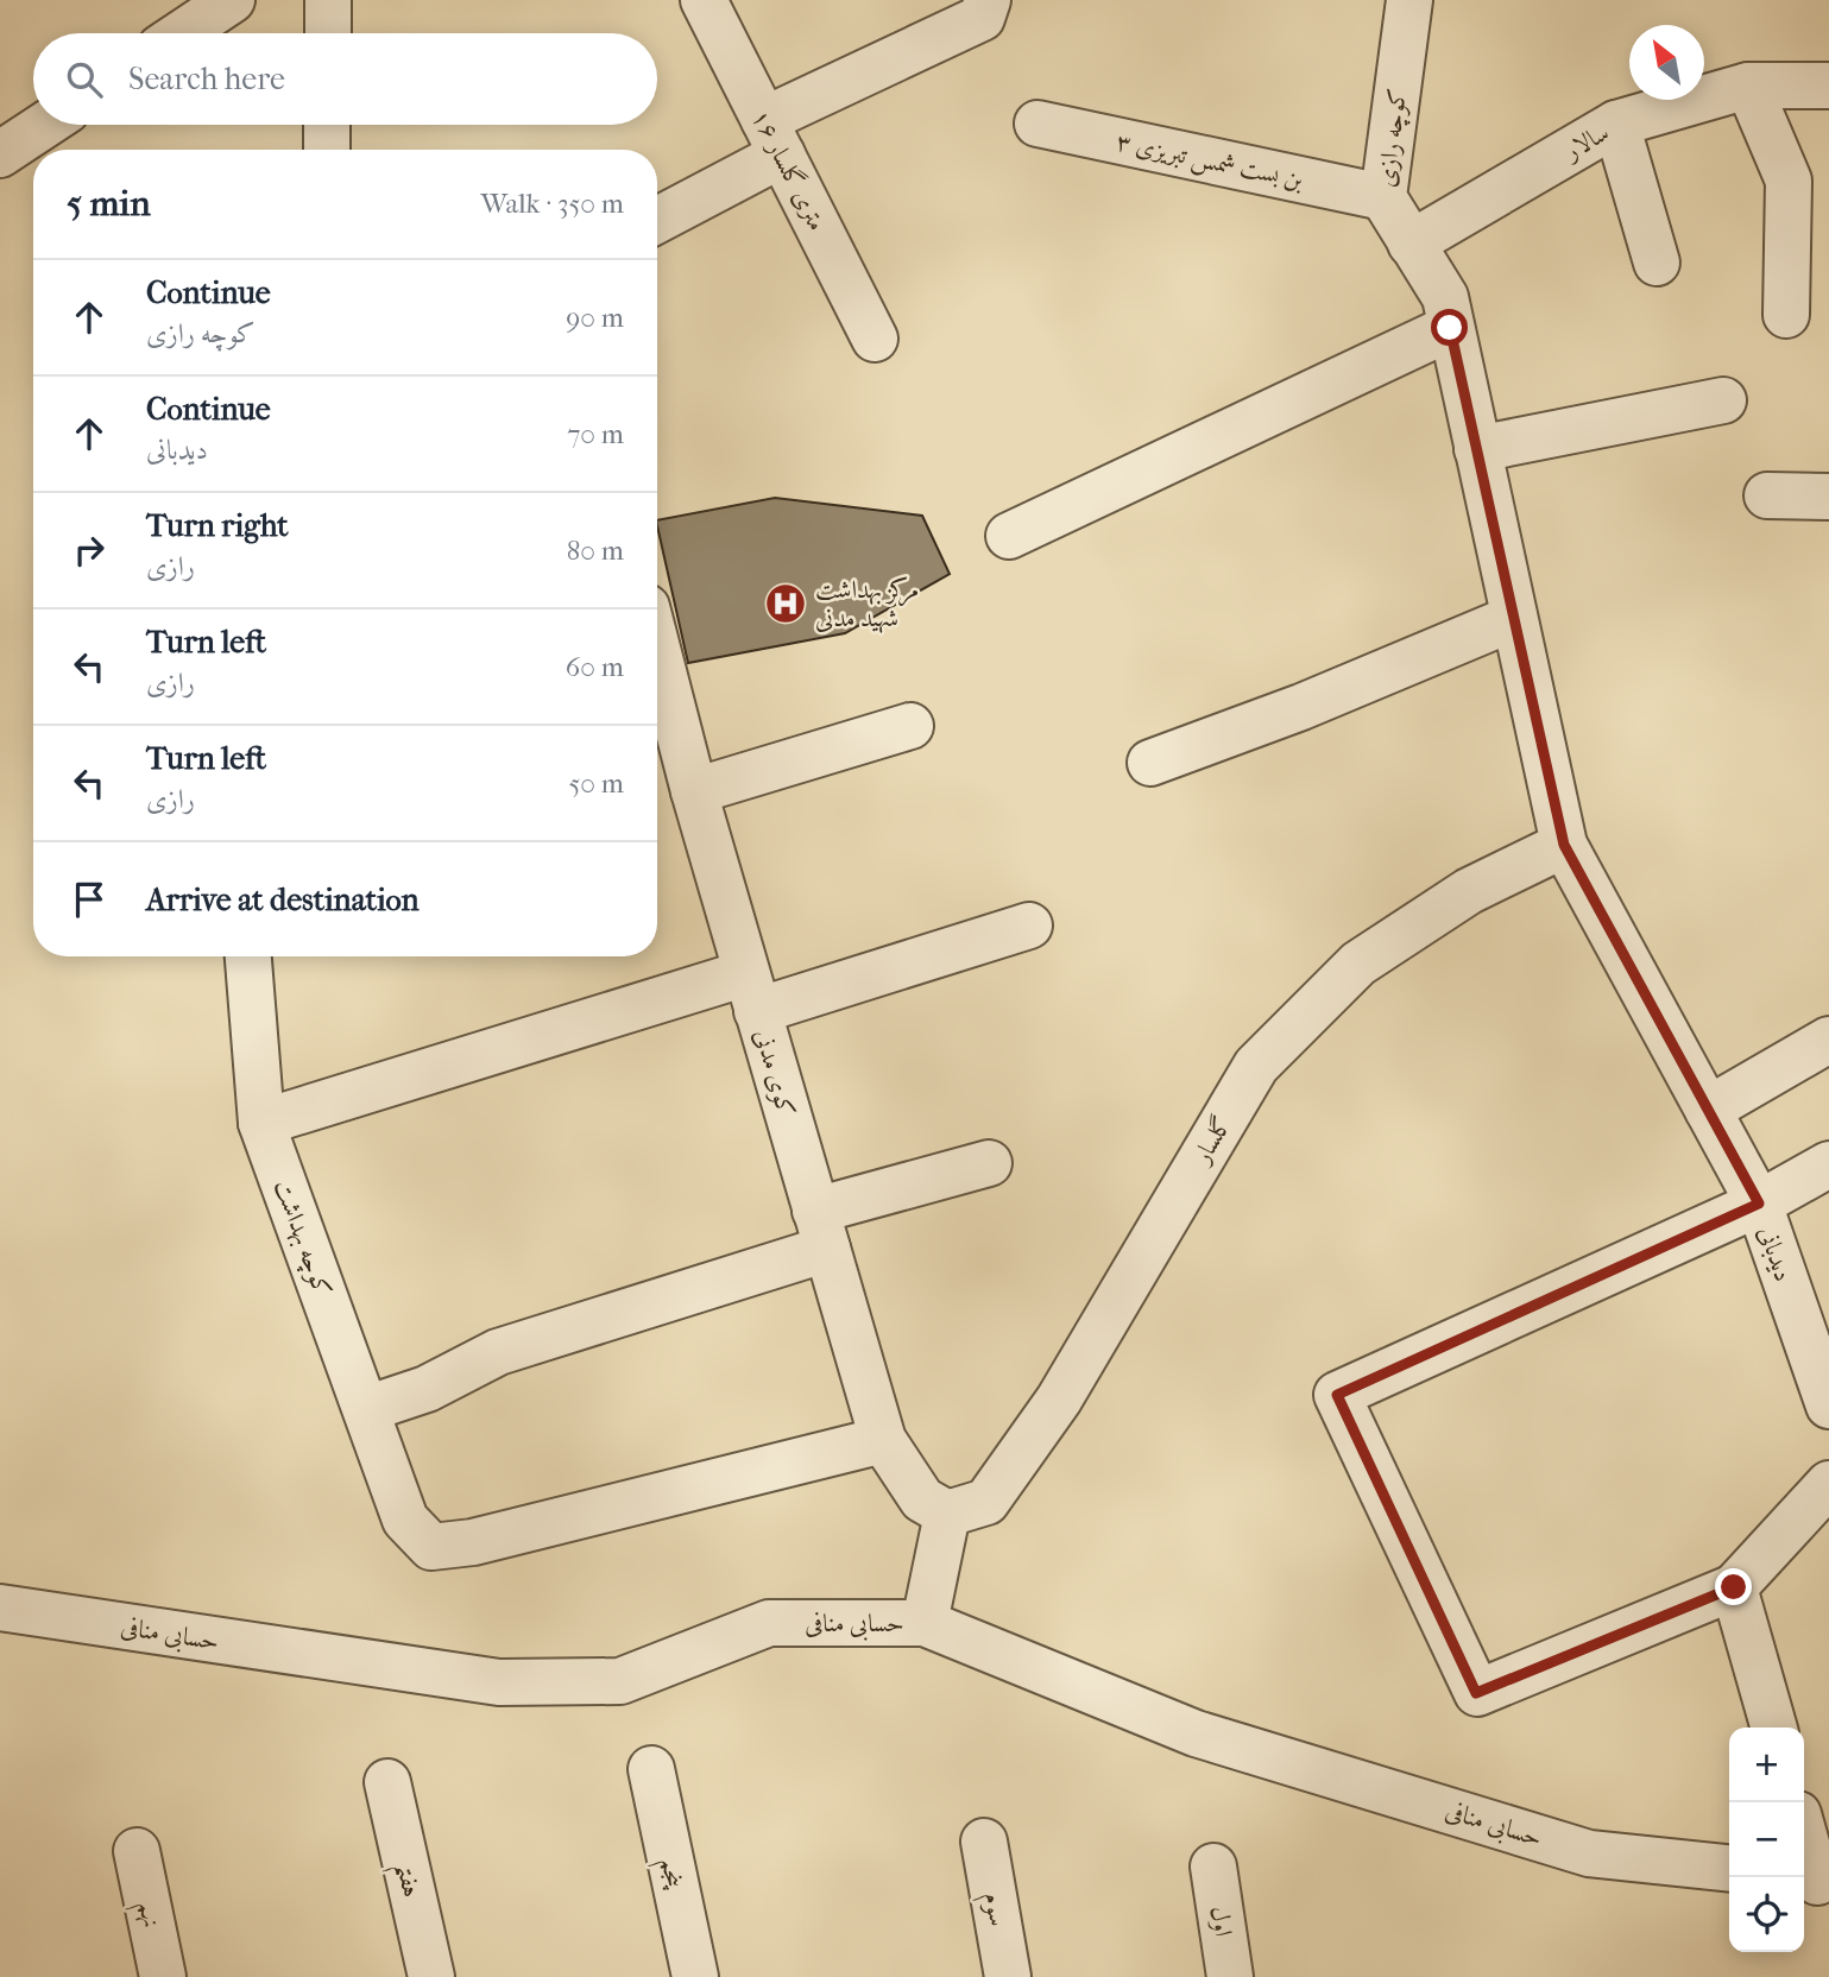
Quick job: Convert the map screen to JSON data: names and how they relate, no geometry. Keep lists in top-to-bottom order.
{
  "streets": {
    "street": [
      "کوچه رازی",
      "سالار",
      "بن بست شمس تبریزی ۳",
      "۱۶ متری گلسار",
      "کوی مدنی",
      "گلسار",
      "کوچه بهداشت",
      "دیدبانی",
      "حسابی منافی",
      "پنجم",
      "هفتم",
      "سوم",
      "نهم",
      "اول"
    ]
  },
  "crossings": [
    ["کوچه رازی", "سالار"],
    ["کوچه رازی", "بن بست شمس تبریزی ۳"],
    ["کوچه رازی", "گلسار"],
    ["کوچه رازی", "دیدبانی"],
    ["کوی مدنی", "گلسار"],
    ["کوی مدنی", "کوچه بهداشت"],
    ["گلسار", "دیدبانی"]
  ],
  "places": {
    "hospital": ["مرکز بهداشت شهید مدنی"]
  },
  "north": "top left",
  "page": {
    "search": "Search here",
    "heading": ["5 min", "Walk · 350 m"],
    "list": [
      ["Continue", "کوچه رازی", "90 m"],
      ["Continue", "دیدبانی", "70 m"],
      ["Turn right", "رازی", "80 m"],
      ["Turn left", "رازی", "60 m"],
      ["Turn left", "رازی", "50 m"],
      "Arrive at destination"
    ],
    "map_buttons": ["+", "−"]
  }
}
